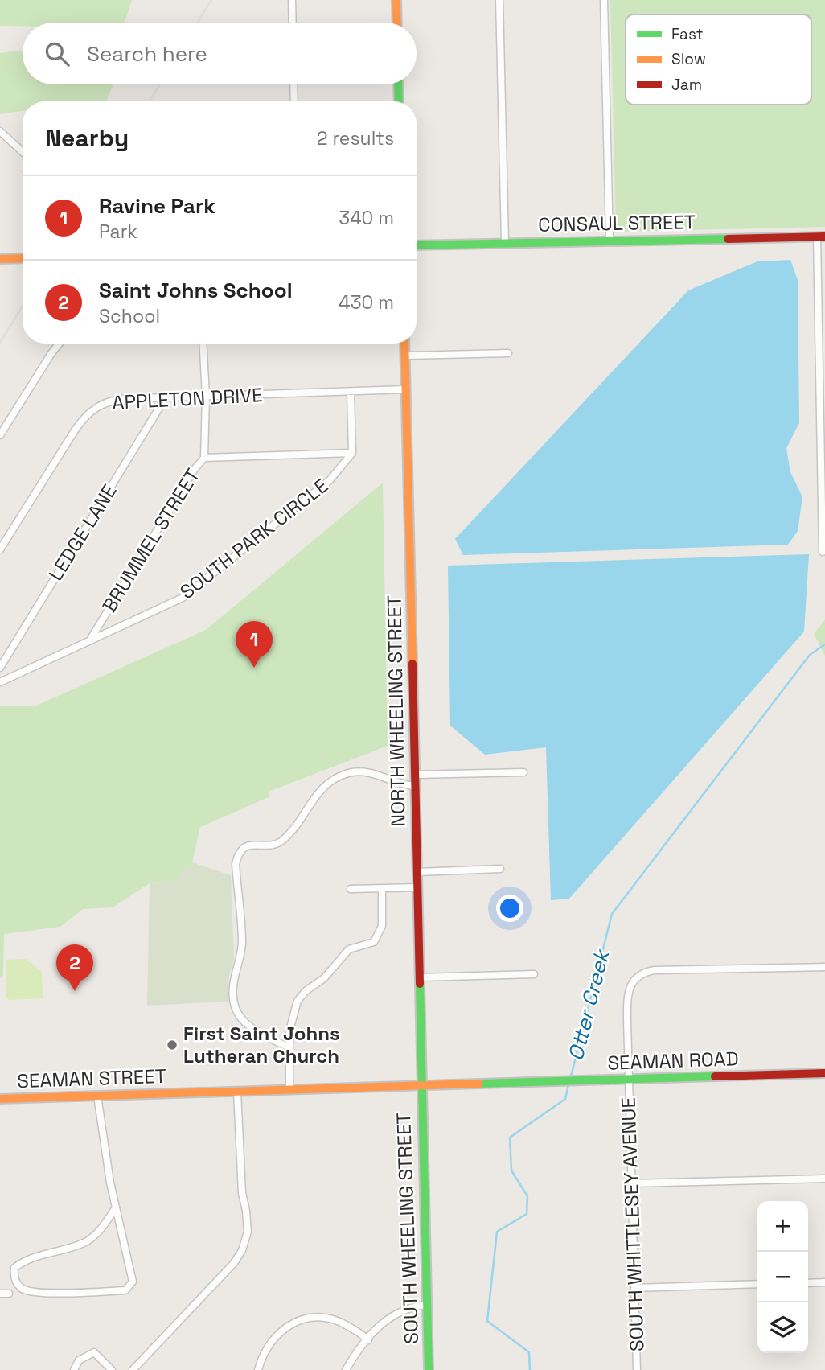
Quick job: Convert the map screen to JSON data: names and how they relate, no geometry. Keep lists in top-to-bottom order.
{
  "streets": {
    "street": [
      "CONSAUL STREET",
      "APPLETON DRIVE",
      "LEDGE LANE",
      "SOUTH PARK CIRCLE",
      "BRUMMEL STREET",
      "NORTH WHEELING STREET",
      "SEAMAN ROAD",
      "SEAMAN STREET",
      "SOUTH WHITTLESEY AVENUE",
      "SOUTH WHEELING STREET"
    ]
  },
  "crossings": [
    ["APPLETON DRIVE", "LEDGE LANE"],
    ["APPLETON DRIVE", "BRUMMEL STREET"],
    ["APPLETON DRIVE", "NORTH WHEELING STREET"],
    ["SOUTH PARK CIRCLE", "BRUMMEL STREET"],
    ["NORTH WHEELING STREET", "SEAMAN ROAD"],
    ["NORTH WHEELING STREET", "SEAMAN STREET"],
    ["NORTH WHEELING STREET", "SOUTH WHEELING STREET"],
    ["SEAMAN ROAD", "SEAMAN STREET"],
    ["SEAMAN ROAD", "SOUTH WHITTLESEY AVENUE"],
    ["SEAMAN ROAD", "SOUTH WHEELING STREET"],
    ["SEAMAN STREET", "SOUTH WHEELING STREET"]
  ],
  "water": ["Otter Creek"],
  "places": ["First Saint Johns Lutheran Church"],
  "legend": ["Fast", "Slow", "Jam"],
  "page": {
    "search": "Search here",
    "heading": ["Nearby", "2 results"],
    "list": [
      {
        "mark": "1",
        "name": "Ravine Park",
        "note": "Park",
        "value": "340 m"
      },
      {
        "mark": "2",
        "name": "Saint Johns School",
        "note": "School",
        "value": "430 m"
      }
    ],
    "pins": ["1", "2"],
    "map_buttons": ["+", "−"]
  }
}
